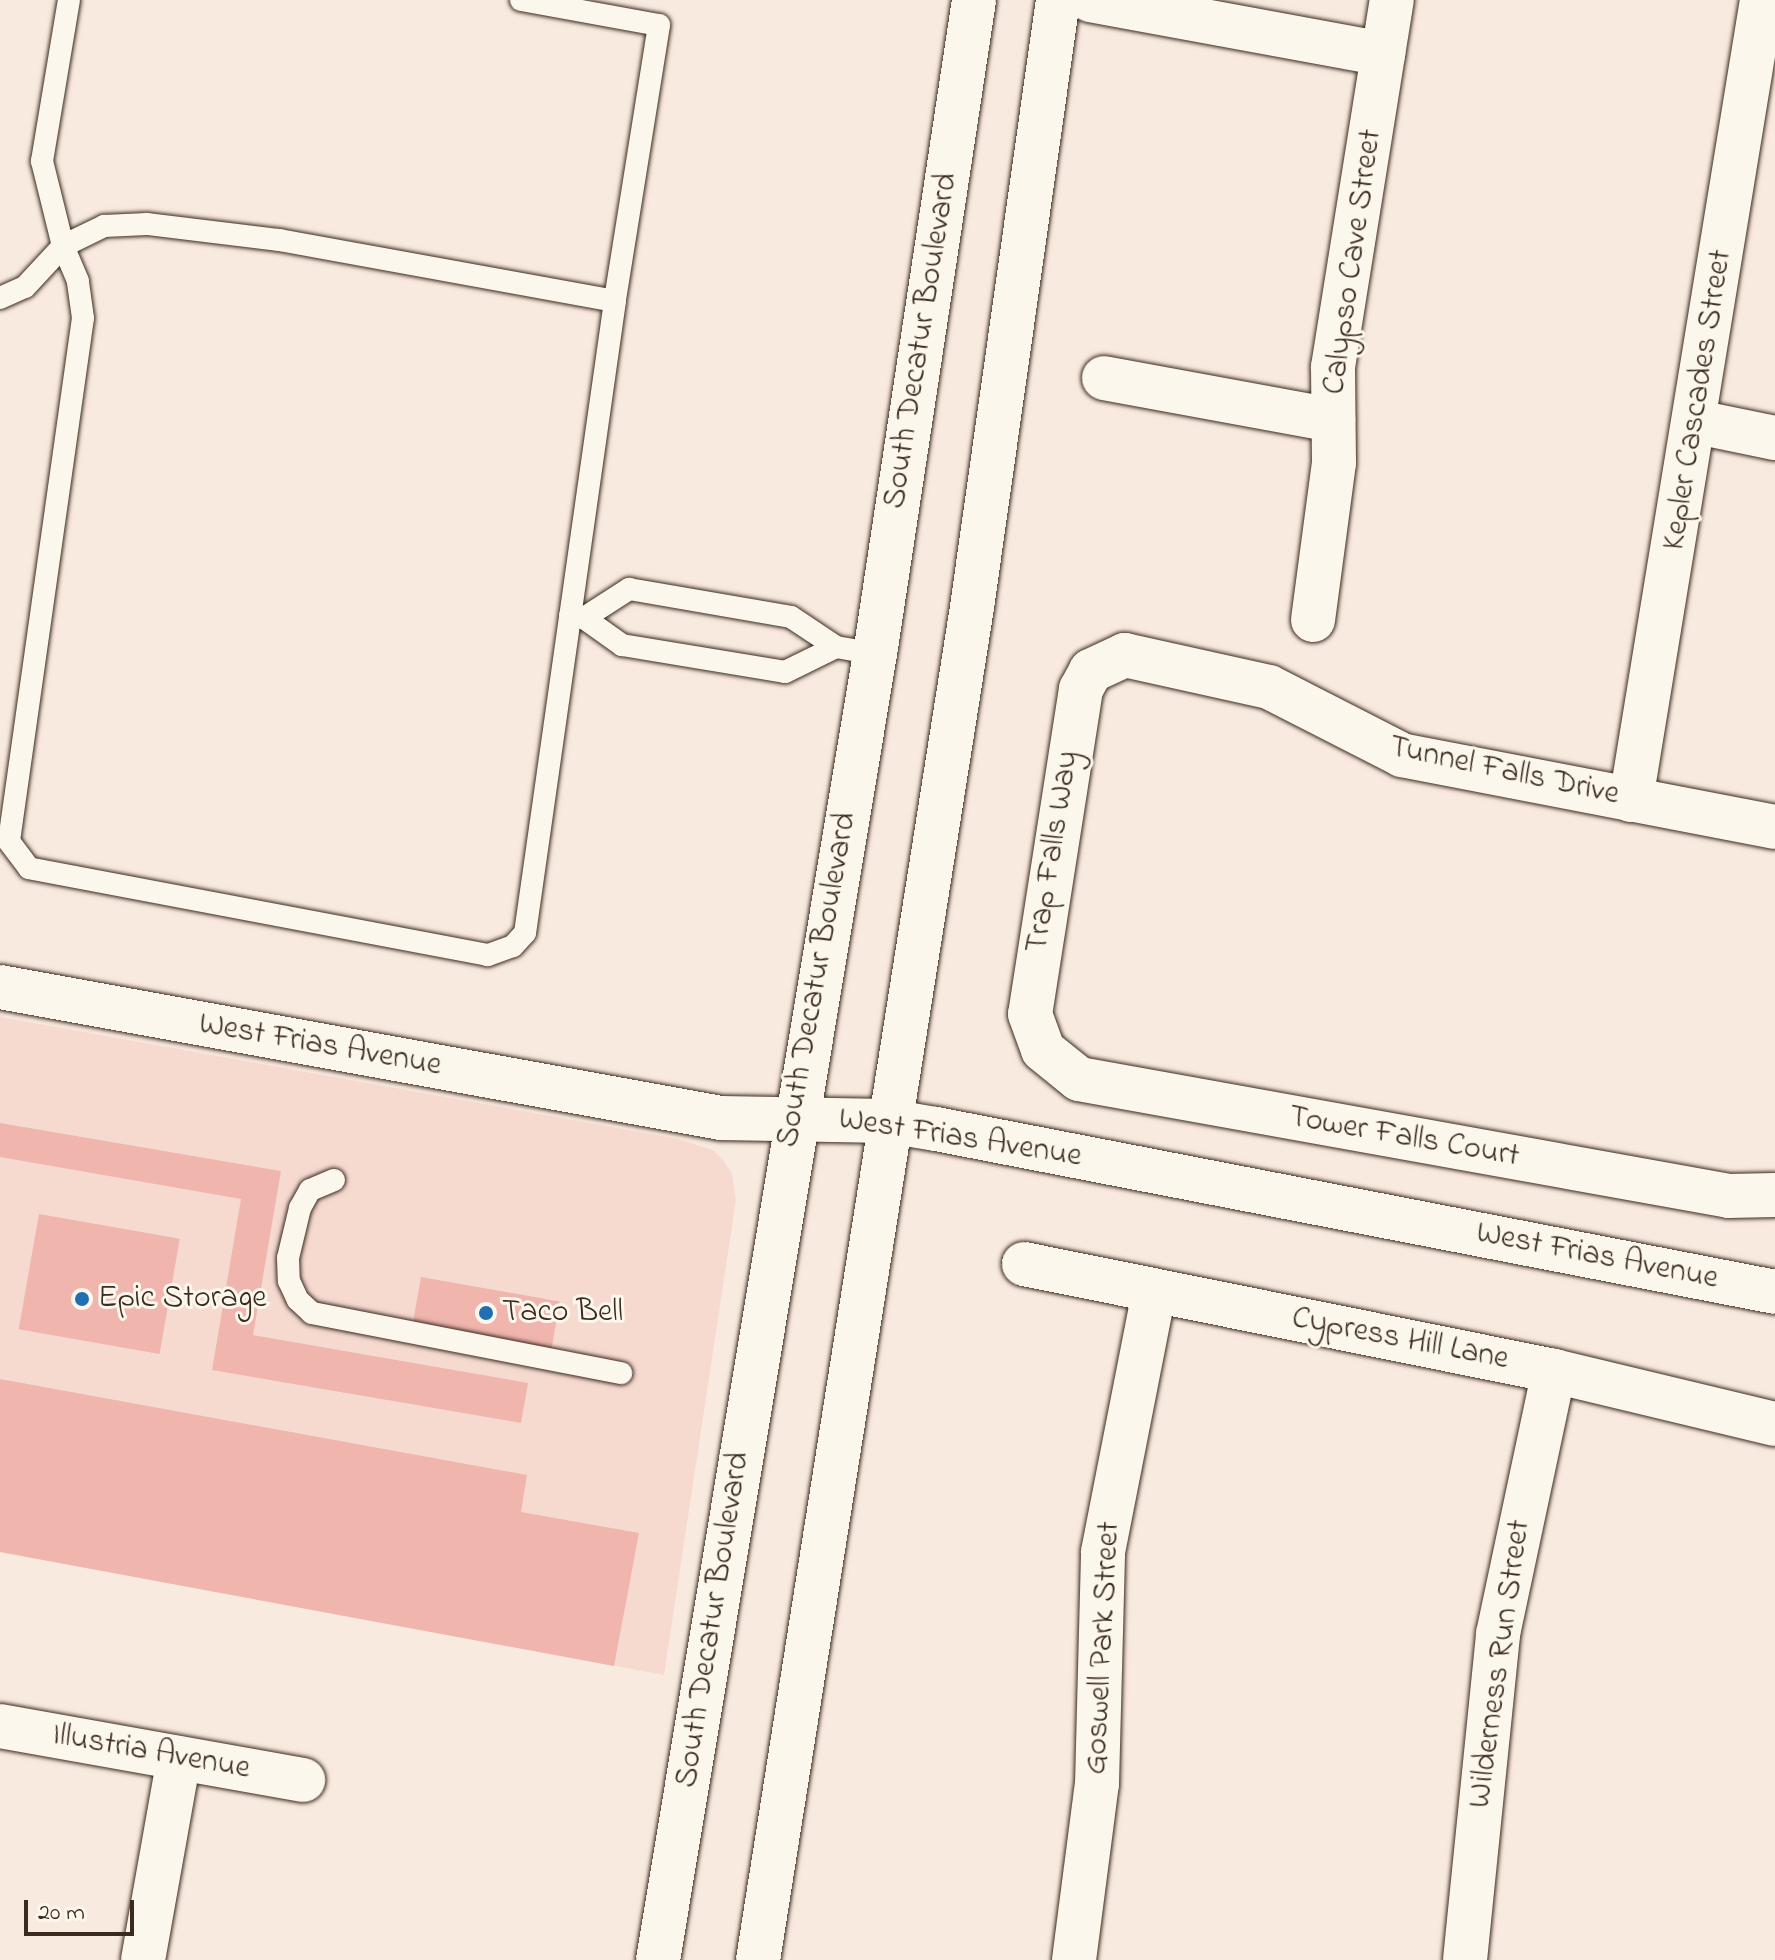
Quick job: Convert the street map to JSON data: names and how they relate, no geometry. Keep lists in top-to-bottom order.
{
  "streets": {
    "street": [
      "Calypso Cave Street",
      "South Decatur Boulevard",
      "Kepler Cascades Street",
      "Tunnel Falls Drive",
      "Trap Falls Way",
      "West Frias Avenue",
      "Tower Falls Court",
      "Cypress Hill Lane",
      "Goswell Park Street",
      "Wilderness Run Street",
      "Illustria Avenue"
    ]
  },
  "crossings": [
    ["South Decatur Boulevard", "West Frias Avenue"],
    ["Kepler Cascades Street", "Tunnel Falls Drive"],
    ["Tunnel Falls Drive", "Trap Falls Way"],
    ["Trap Falls Way", "Tower Falls Court"],
    ["Cypress Hill Lane", "Goswell Park Street"],
    ["Cypress Hill Lane", "Wilderness Run Street"]
  ],
  "places": ["Epic Storage", "Taco Bell"],
  "scale_bar": "20 m"
}
